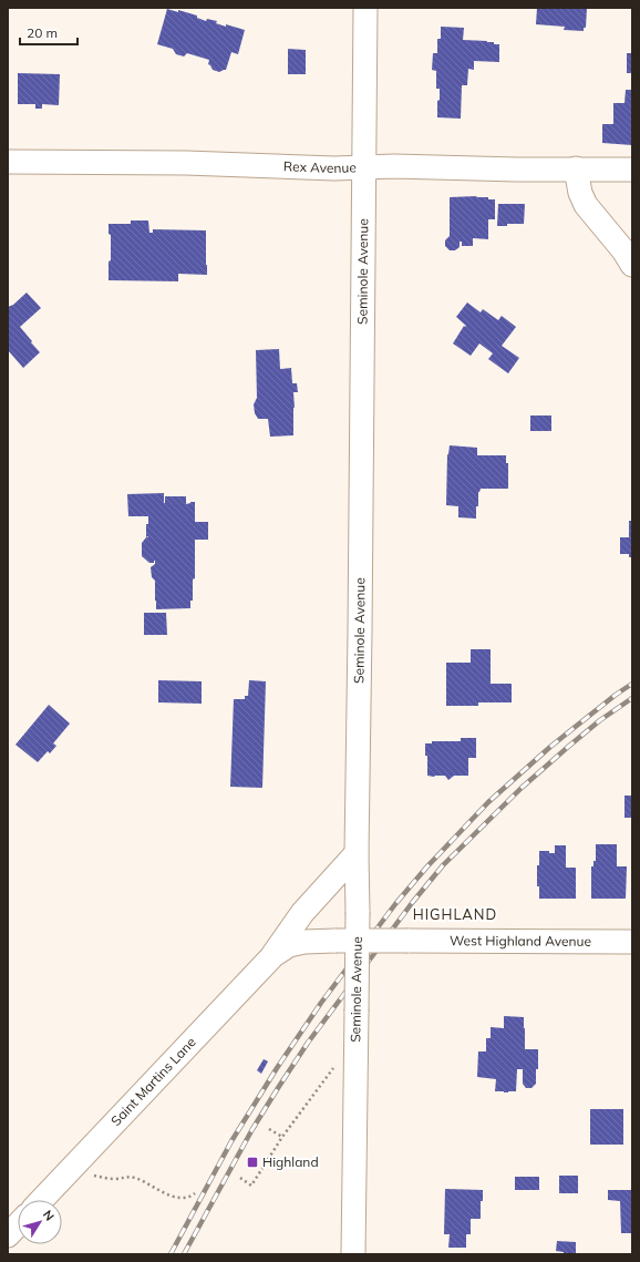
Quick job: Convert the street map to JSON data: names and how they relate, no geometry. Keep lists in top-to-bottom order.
{
  "streets": {
    "street": [
      "Rex Avenue",
      "Seminole Avenue",
      "West Highland Avenue",
      "Saint Martins Lane"
    ]
  },
  "crossings": [
    ["Rex Avenue", "Seminole Avenue"],
    ["Seminole Avenue", "Saint Martins Lane"],
    ["West Highland Avenue", "Saint Martins Lane"]
  ],
  "districts": ["HIGHLAND"],
  "places": {
    "transit": ["Highland"]
  },
  "scale_bar": "20 m",
  "north": "top right"
}
